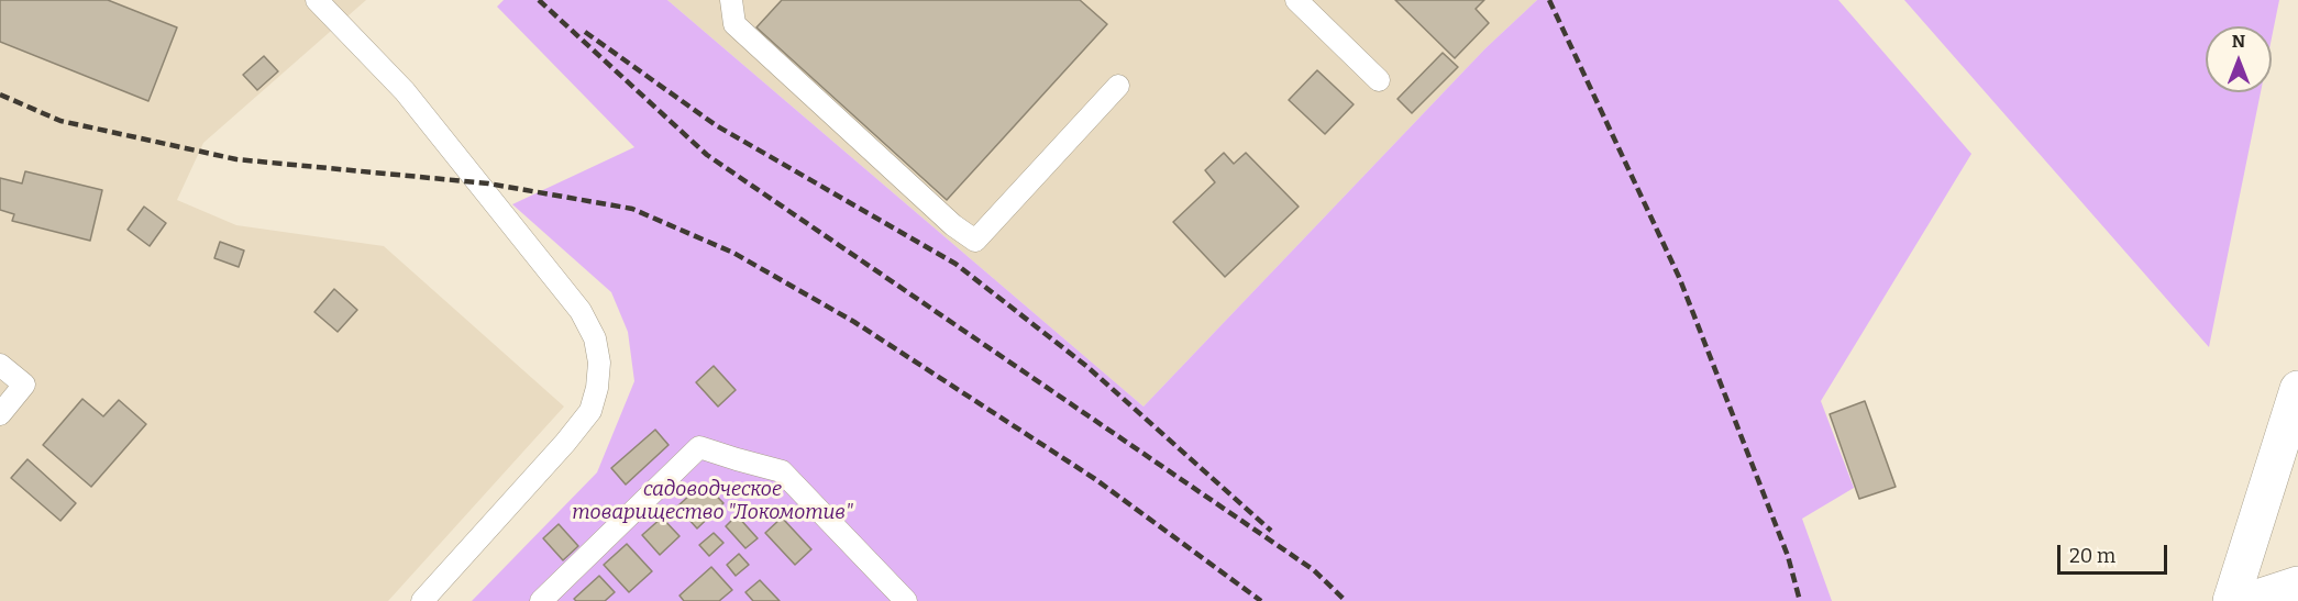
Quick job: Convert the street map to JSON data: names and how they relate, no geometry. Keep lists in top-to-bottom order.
{
  "parks": ["садоводческое товарищество \"Локомотив\""],
  "scale_bar": "20 m",
  "north": "top"
}
